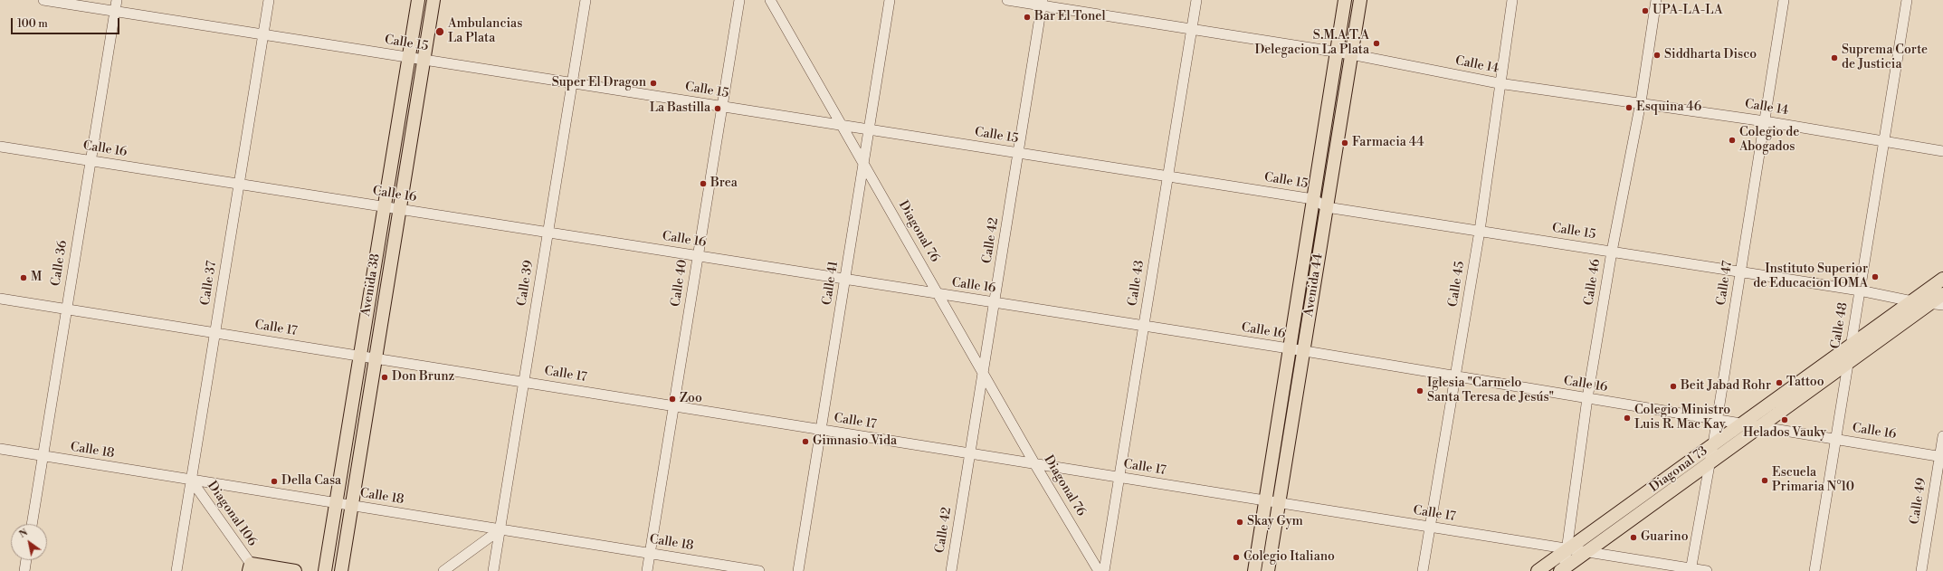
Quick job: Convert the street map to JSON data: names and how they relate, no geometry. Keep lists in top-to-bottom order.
{
  "streets": {
    "main road": ["Avenida 38", "Avenida 44", "Diagonal 73"],
    "street": [
      "Calle 15",
      "Calle 14",
      "Calle 16",
      "Diagonal 76",
      "Calle 42",
      "Calle 36",
      "Calle 46",
      "Calle 37",
      "Calle 39",
      "Calle 40",
      "Calle 41",
      "Calle 43",
      "Calle 47",
      "Calle 45",
      "Calle 48",
      "Calle 17",
      "Calle 18",
      "Calle 49",
      "Diagonal 106"
    ]
  },
  "crossings": [
    ["Calle 15", "Diagonal 76"],
    ["Calle 15", "Calle 42"],
    ["Calle 15", "Calle 36"],
    ["Calle 15", "Calle 46"],
    ["Calle 15", "Calle 37"],
    ["Calle 15", "Calle 39"],
    ["Calle 15", "Calle 40"],
    ["Calle 15", "Calle 41"],
    ["Calle 15", "Calle 43"],
    ["Calle 15", "Calle 47"],
    ["Calle 15", "Calle 45"],
    ["Calle 15", "Avenida 38"],
    ["Calle 15", "Avenida 44"],
    ["Calle 15", "Calle 48"],
    ["Calle 15", "Diagonal 73"],
    ["Calle 14", "Calle 42"],
    ["Calle 14", "Calle 46"],
    ["Calle 14", "Calle 43"],
    ["Calle 14", "Calle 47"],
    ["Calle 14", "Calle 45"],
    ["Calle 14", "Avenida 44"],
    ["Calle 14", "Calle 48"],
    ["Calle 16", "Diagonal 76"],
    ["Calle 16", "Calle 42"],
    ["Calle 16", "Calle 36"],
    ["Calle 16", "Calle 46"],
    ["Calle 16", "Calle 37"],
    ["Calle 16", "Calle 39"],
    ["Calle 16", "Calle 40"],
    ["Calle 16", "Calle 41"],
    ["Calle 16", "Calle 43"],
    ["Calle 16", "Calle 47"],
    ["Calle 16", "Calle 45"],
    ["Calle 16", "Avenida 38"],
    ["Calle 16", "Avenida 44"],
    ["Calle 16", "Calle 48"],
    ["Calle 16", "Diagonal 73"],
    ["Calle 16", "Calle 49"],
    ["Diagonal 76", "Calle 42"],
    ["Diagonal 76", "Calle 41"],
    ["Diagonal 76", "Calle 17"],
    ["Calle 42", "Calle 17"],
    ["Calle 36", "Calle 17"],
    ["Calle 36", "Calle 18"],
    ["Calle 46", "Calle 17"],
    ["Calle 46", "Diagonal 73"],
    ["Calle 37", "Calle 17"],
    ["Calle 37", "Calle 18"],
    ["Calle 37", "Diagonal 106"],
    ["Calle 39", "Calle 17"],
    ["Calle 39", "Calle 18"],
    ["Calle 40", "Calle 17"],
    ["Calle 40", "Calle 18"],
    ["Calle 41", "Calle 17"],
    ["Calle 43", "Calle 17"],
    ["Calle 47", "Calle 17"],
    ["Calle 47", "Diagonal 73"],
    ["Calle 45", "Calle 17"],
    ["Avenida 38", "Calle 17"],
    ["Avenida 38", "Calle 18"],
    ["Avenida 44", "Calle 17"],
    ["Calle 48", "Diagonal 73"],
    ["Calle 17", "Diagonal 73"],
    ["Calle 18", "Diagonal 106"]
  ],
  "places": [
    "UPA-LA-LA",
    "Bar El Tonel",
    "Ambulancias La Plata",
    "S.M.A.T.A Delegacion La Plata",
    "Siddharta Disco",
    "Suprema Corte de Justicia",
    "Super El Dragon",
    "Esquina 46",
    "La Bastilla",
    "Colegio de Abogados",
    "Farmacia 44",
    "Brea",
    "Instituto Superior de Educacion IOMA",
    "M",
    "Don Brunz",
    "Tattoo",
    "Beit Jabad Rohr",
    "Iglesia \"Carmelo Santa Teresa de Jesús\"",
    "Zoo",
    "Colegio Ministro Luis R. Mac Kay",
    "Helados Vauky",
    "Gimnasio Vida",
    "Escuela Primaria N°10",
    "Della Casa",
    "Skay Gym",
    "Guarino",
    "Colegio Italiano"
  ],
  "scale_bar": "100 m",
  "north": "top left"
}
